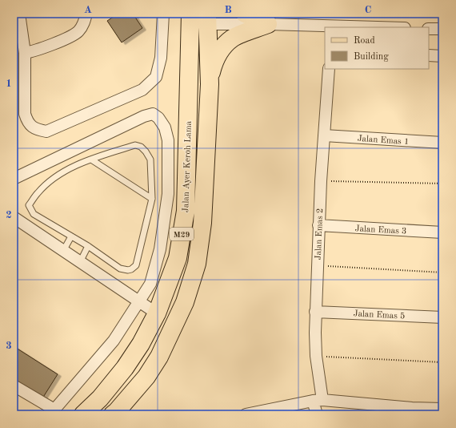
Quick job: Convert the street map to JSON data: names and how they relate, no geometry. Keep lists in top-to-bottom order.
{
  "streets": {
    "main road": ["Jalan Ayer Keroh Lama", "M29"],
    "street": [
      "Jalan Emas 1",
      "Jalan Emas 3",
      "Jalan Emas 2",
      "Jalan Emas 5"
    ]
  },
  "crossings": [
    ["Jalan Emas 1", "Jalan Emas 2"],
    ["Jalan Emas 3", "Jalan Emas 2"],
    ["Jalan Emas 2", "Jalan Emas 5"]
  ],
  "legend": ["Road", "Building"],
  "grid": {
    "columns": ["A", "B", "C"],
    "rows": ["1", "2", "3"]
  }
}
